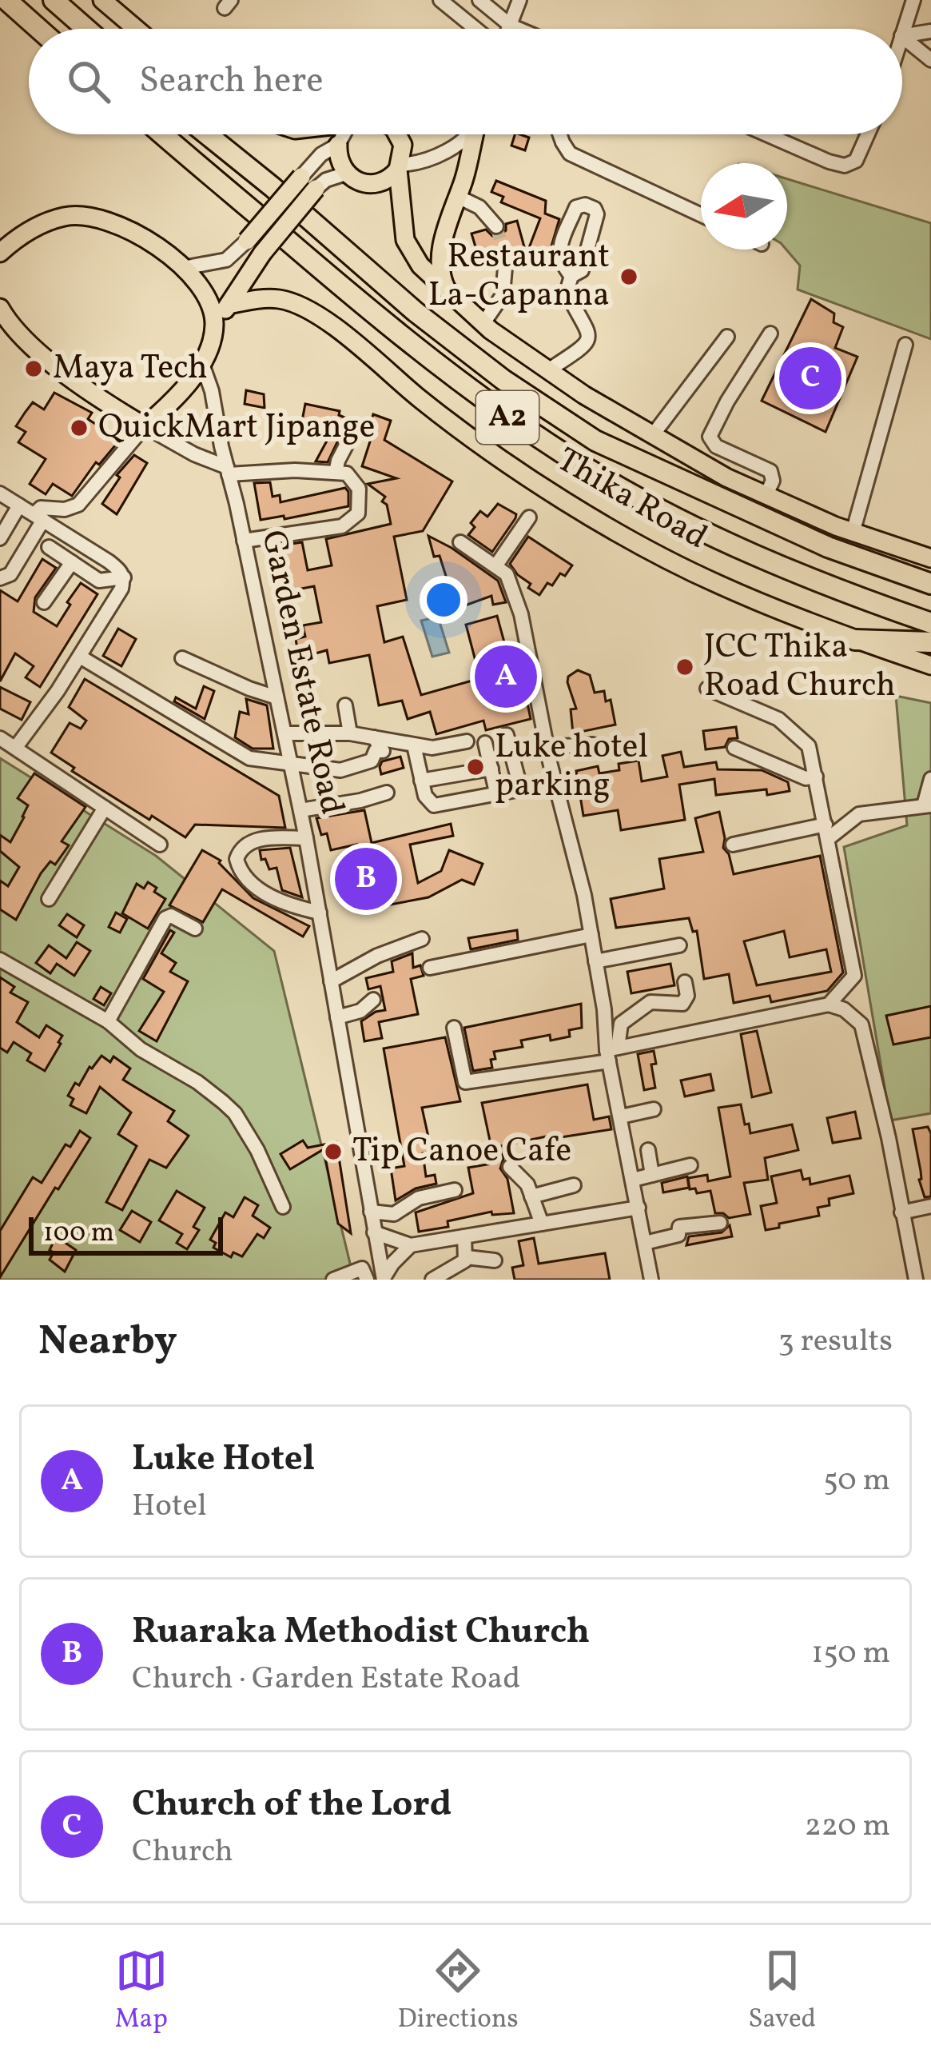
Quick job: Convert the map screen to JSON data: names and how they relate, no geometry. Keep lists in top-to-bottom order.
{
  "streets": {
    "highway": ["A2", "Thika Road"],
    "street": ["Garden Estate Road"]
  },
  "places": [
    "Restaurant La-Capanna",
    "Maya Tech",
    "QuickMart Jipange",
    "JCC Thika Road Church",
    "Luke hotel parking",
    "Tip Canoe Cafe"
  ],
  "scale_bar": "100 m",
  "north": "left",
  "page": {
    "search": "Search here",
    "pins": ["C", "A", "B"],
    "scale": "100 m",
    "heading": ["Nearby", "3 results"],
    "list": [
      {
        "mark": "A",
        "name": "Luke Hotel",
        "note": "Hotel",
        "value": "50 m"
      },
      {
        "mark": "B",
        "name": "Ruaraka Methodist Church",
        "note": "Church · Garden Estate Road",
        "value": "150 m"
      },
      {
        "mark": "C",
        "name": "Church of the Lord",
        "note": "Church",
        "value": "220 m"
      }
    ],
    "nav": ["Map", "Directions", "Saved"]
  }
}
